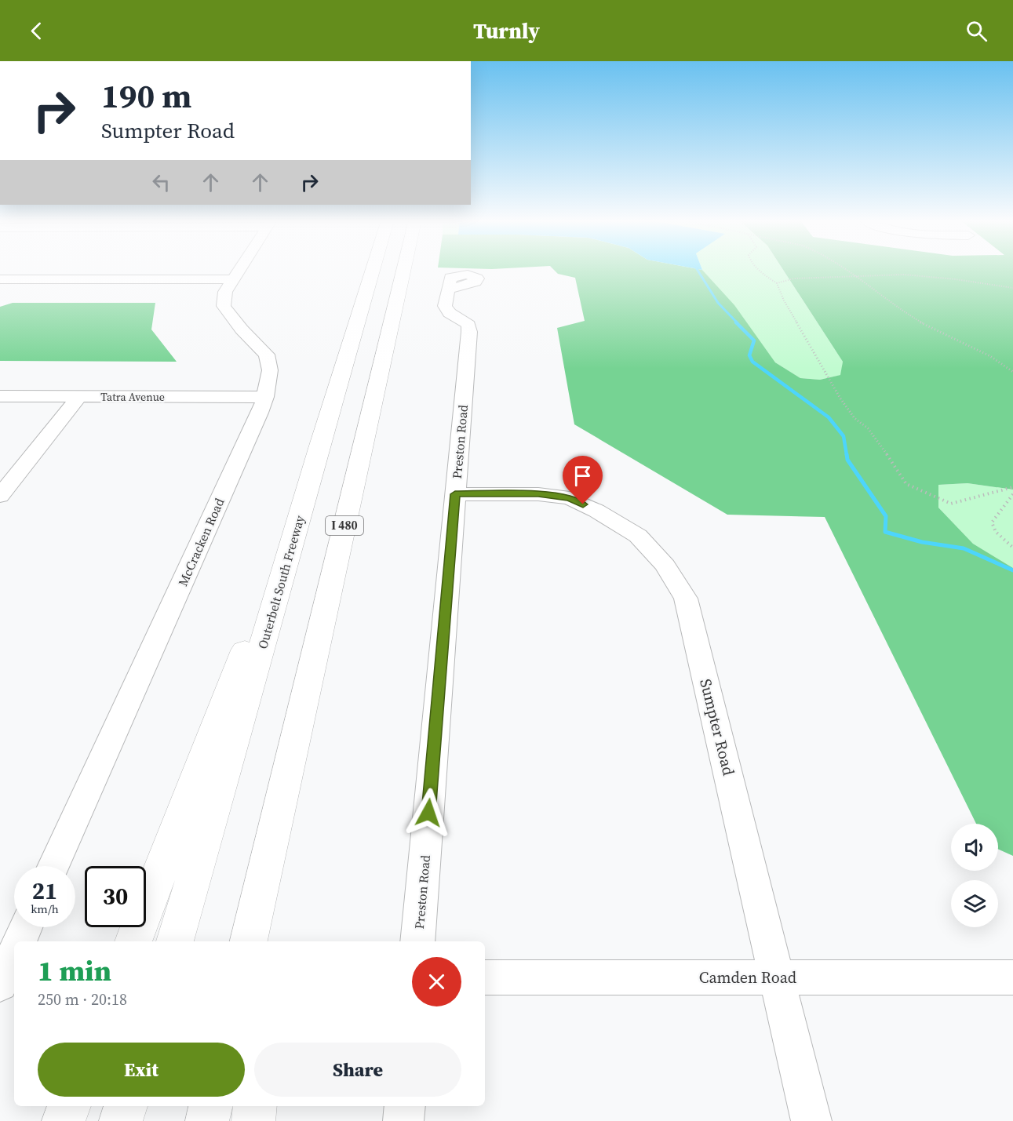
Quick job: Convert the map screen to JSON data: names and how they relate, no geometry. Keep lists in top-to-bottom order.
{
  "streets": {
    "highway": ["I 480", "Outerbelt South Freeway"],
    "street": [
      "Tatra Avenue",
      "Preston Road",
      "McCracken Road",
      "Sumpter Road",
      "Camden Road"
    ]
  },
  "crossings": [
    ["Tatra Avenue", "McCracken Road"],
    ["Preston Road", "Sumpter Road"],
    ["Sumpter Road", "Camden Road"]
  ],
  "page": {
    "header": "Turnly",
    "turn": ["190 m", "Sumpter Road"],
    "speed": "21 km/h",
    "limit": "30",
    "heading": ["1 min", "250 m · 20:18"],
    "buttons": ["Exit", "Share"]
  }
}
